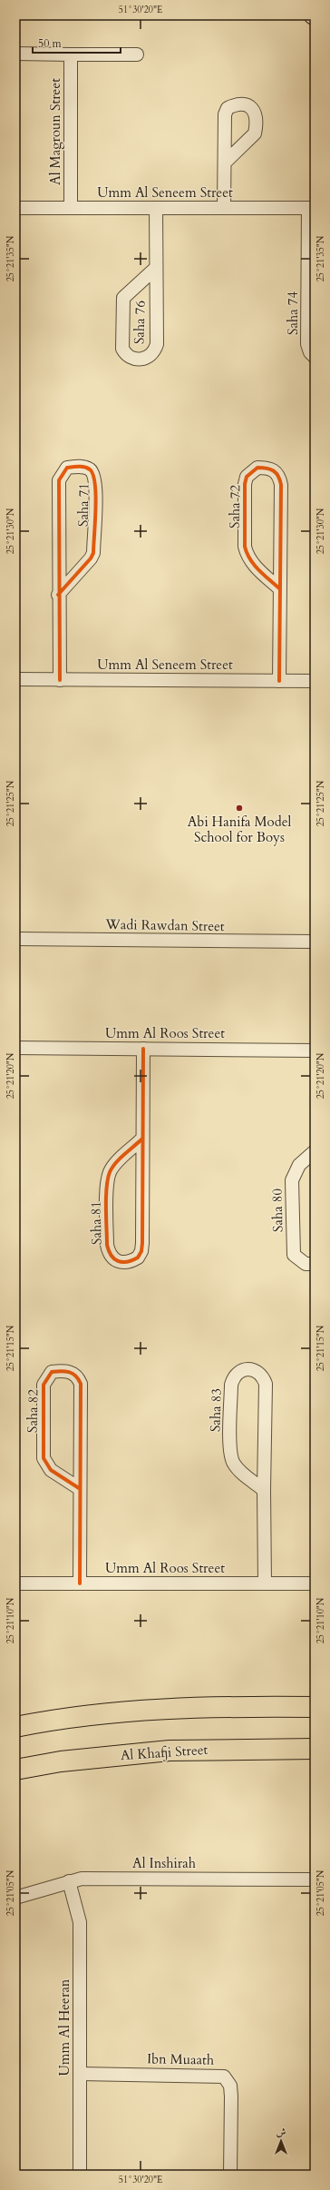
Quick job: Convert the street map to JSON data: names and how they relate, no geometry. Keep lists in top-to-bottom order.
{
  "streets": {
    "highway": ["Al Khafji Street"],
    "street": [
      "Al Magroun Street",
      "Umm Al Seneem Street",
      "Saha 74",
      "Saha 76",
      "Saha 71",
      "Saha 72",
      "Wadi Rawdan Street",
      "Umm Al Roos Street",
      "Saha 80",
      "Saha 81",
      "Saha 83",
      "Saha 82",
      "Al Inshirah",
      "Umm Al Heeran",
      "Ibn Muaath"
    ]
  },
  "crossings": [
    ["Al Magroun Street", "Umm Al Seneem Street"],
    ["Umm Al Seneem Street", "Saha 74"],
    ["Umm Al Seneem Street", "Saha 76"],
    ["Umm Al Seneem Street", "Saha 71"],
    ["Umm Al Seneem Street", "Saha 72"],
    ["Umm Al Roos Street", "Saha 81"],
    ["Umm Al Roos Street", "Saha 83"],
    ["Umm Al Roos Street", "Saha 82"],
    ["Al Inshirah", "Umm Al Heeran"],
    ["Umm Al Heeran", "Ibn Muaath"]
  ],
  "places": ["Abi Hanifa Model School for Boys"],
  "scale_bar": "50 m",
  "north": "top",
  "coordinates": [
    "51°30'20\"E",
    "25°21'35\"N",
    "25°21'30\"N",
    "25°21'25\"N",
    "25°21'20\"N",
    "25°21'15\"N",
    "25°21'10\"N",
    "25°21'05\"N"
  ]
}
